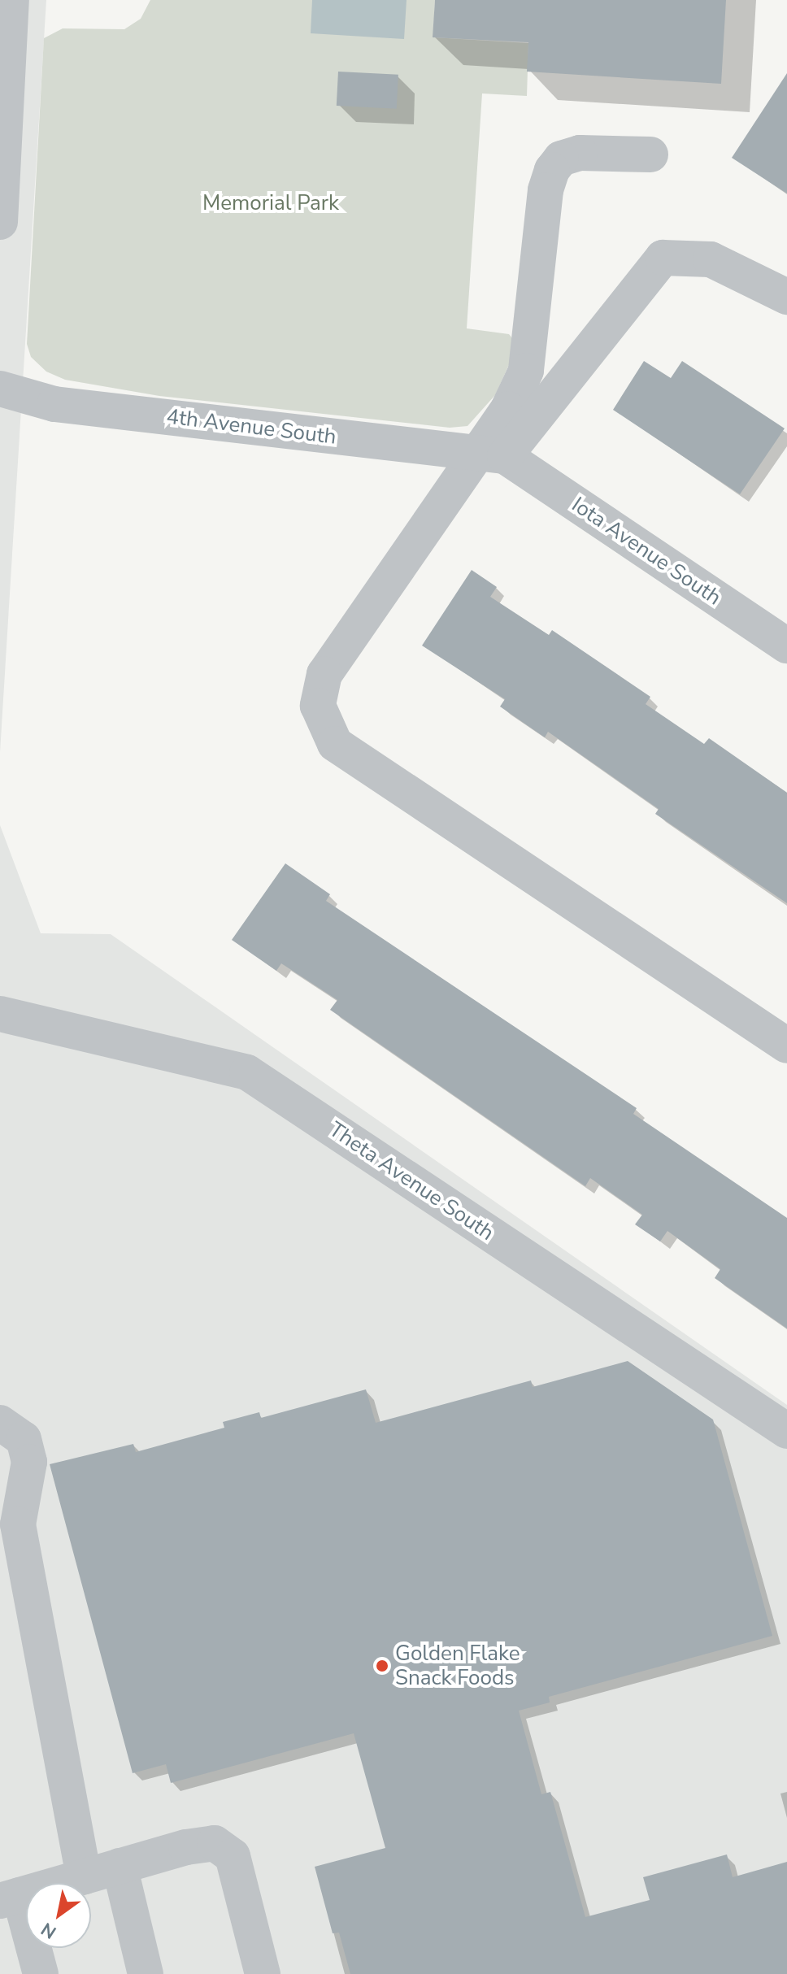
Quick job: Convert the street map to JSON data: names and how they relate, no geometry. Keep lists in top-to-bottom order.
{
  "streets": {
    "street": ["4th Avenue South", "Iota Avenue South", "Theta Avenue South"]
  },
  "crossings": [
    ["4th Avenue South", "Iota Avenue South"]
  ],
  "parks": ["Memorial Park"],
  "places": ["Golden Flake Snack Foods"],
  "north": "bottom left"
}
